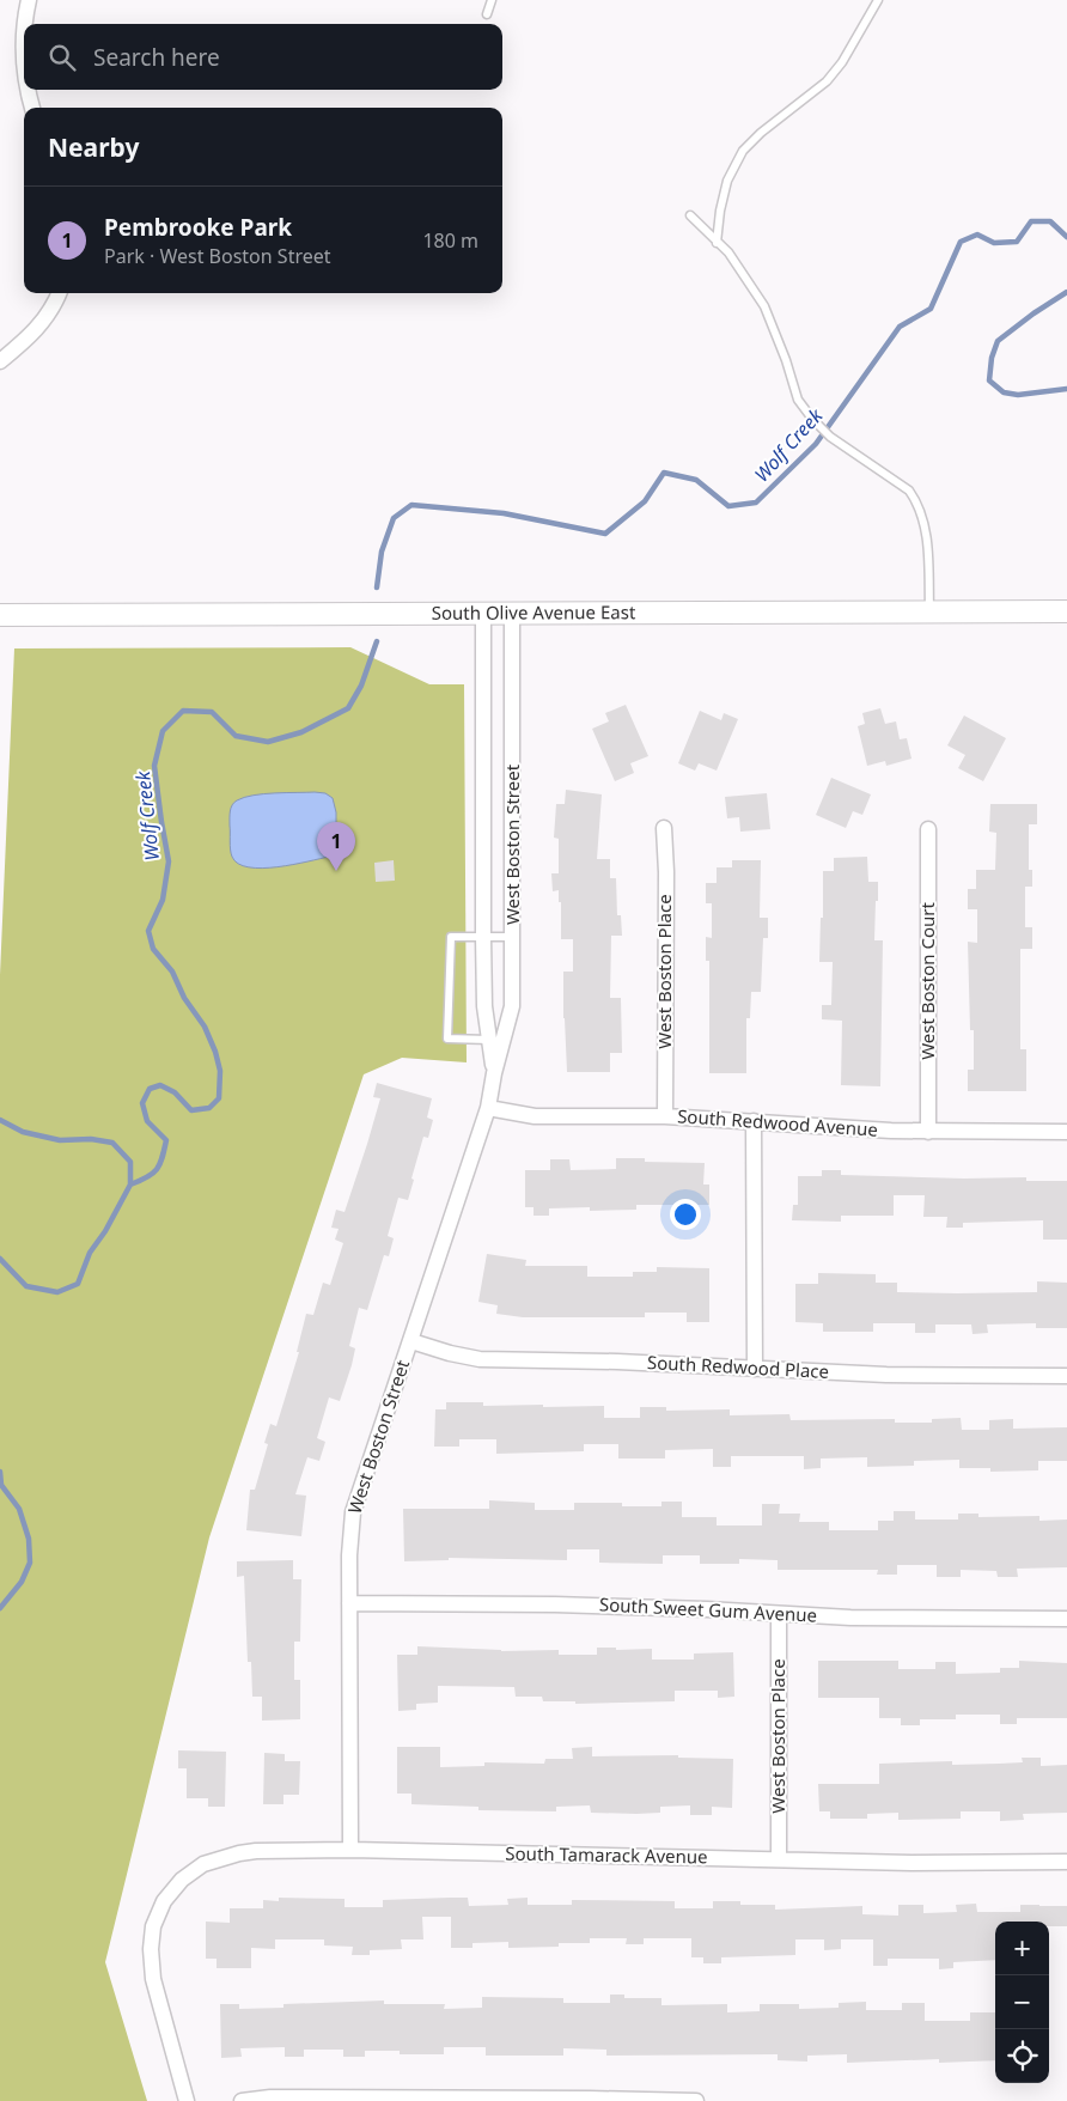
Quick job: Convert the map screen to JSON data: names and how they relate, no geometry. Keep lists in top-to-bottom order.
{
  "streets": {
    "street": [
      "South Olive Avenue East",
      "West Boston Street",
      "West Boston Place",
      "West Boston Court",
      "South Redwood Avenue",
      "South Redwood Place",
      "South Sweet Gum Avenue",
      "South Tamarack Avenue"
    ]
  },
  "crossings": [
    ["South Olive Avenue East", "West Boston Street"],
    ["West Boston Street", "South Redwood Avenue"],
    ["West Boston Street", "South Redwood Place"],
    ["West Boston Street", "South Sweet Gum Avenue"],
    ["West Boston Street", "South Tamarack Avenue"],
    ["West Boston Place", "South Redwood Avenue"],
    ["West Boston Place", "South Sweet Gum Avenue"],
    ["West Boston Place", "South Tamarack Avenue"],
    ["West Boston Court", "South Redwood Avenue"]
  ],
  "water": ["Wolf Creek"],
  "page": {
    "search": "Search here",
    "heading": "Nearby",
    "list": [
      {
        "mark": "1",
        "name": "Pembrooke Park",
        "note": "Park · West Boston Street",
        "value": "180 m"
      }
    ],
    "pins": "1",
    "map_buttons": ["+", "−"]
  }
}
